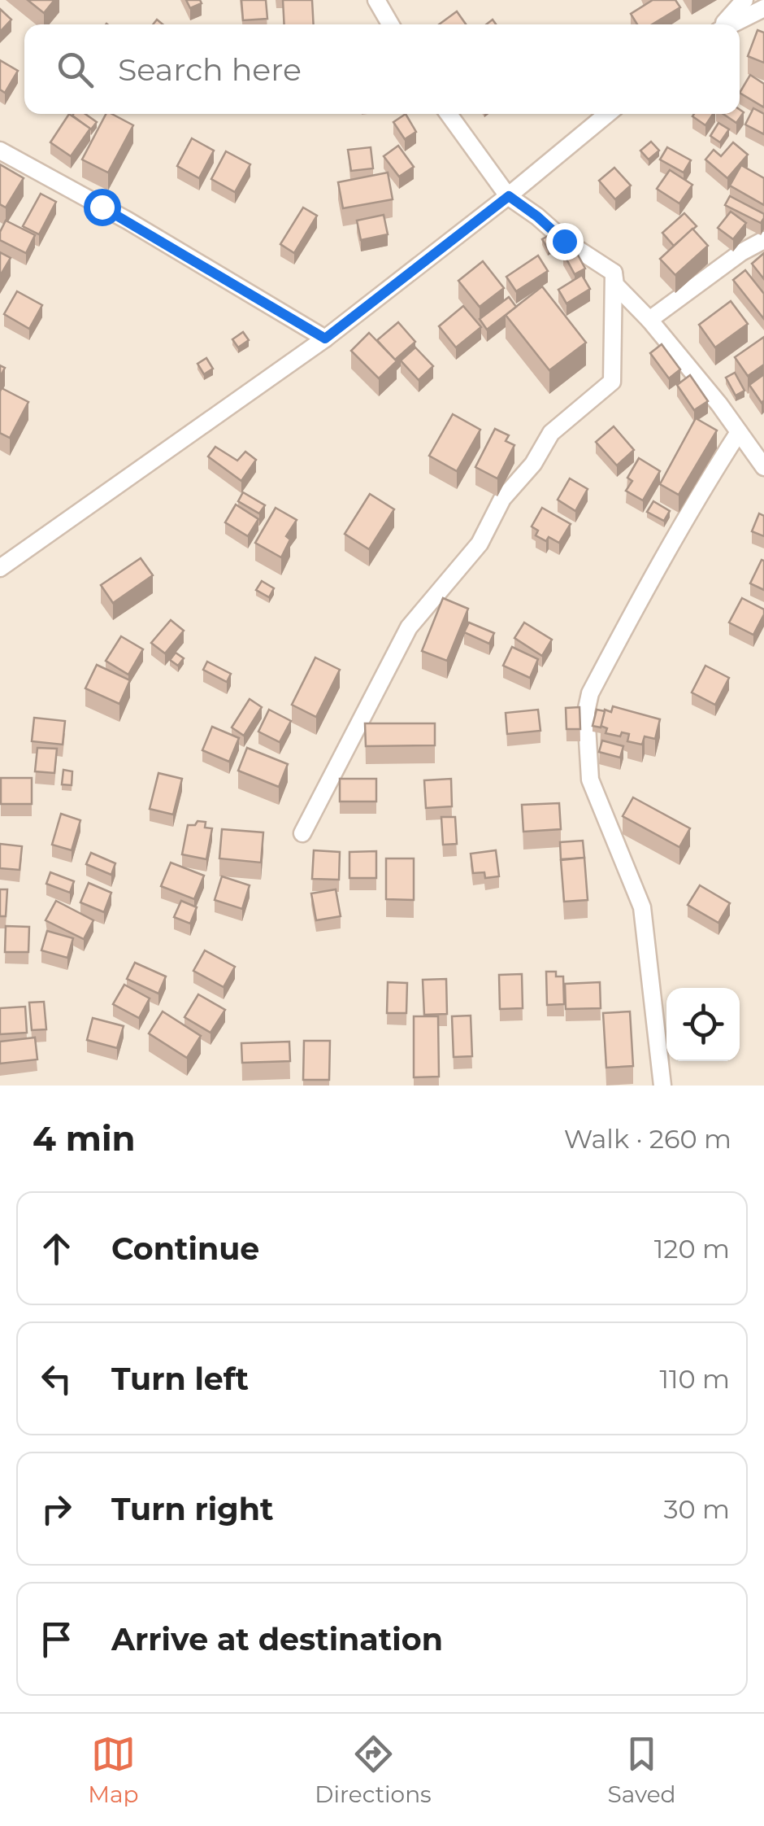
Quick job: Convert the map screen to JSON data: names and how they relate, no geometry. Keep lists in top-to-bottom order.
{
  "page": {
    "search": "Search here",
    "heading": ["4 min", "Walk · 260 m"],
    "list": [
      ["Continue", "120 m"],
      ["Turn left", "110 m"],
      ["Turn right", "30 m"],
      "Arrive at destination"
    ],
    "nav": ["Map", "Directions", "Saved"]
  }
}
